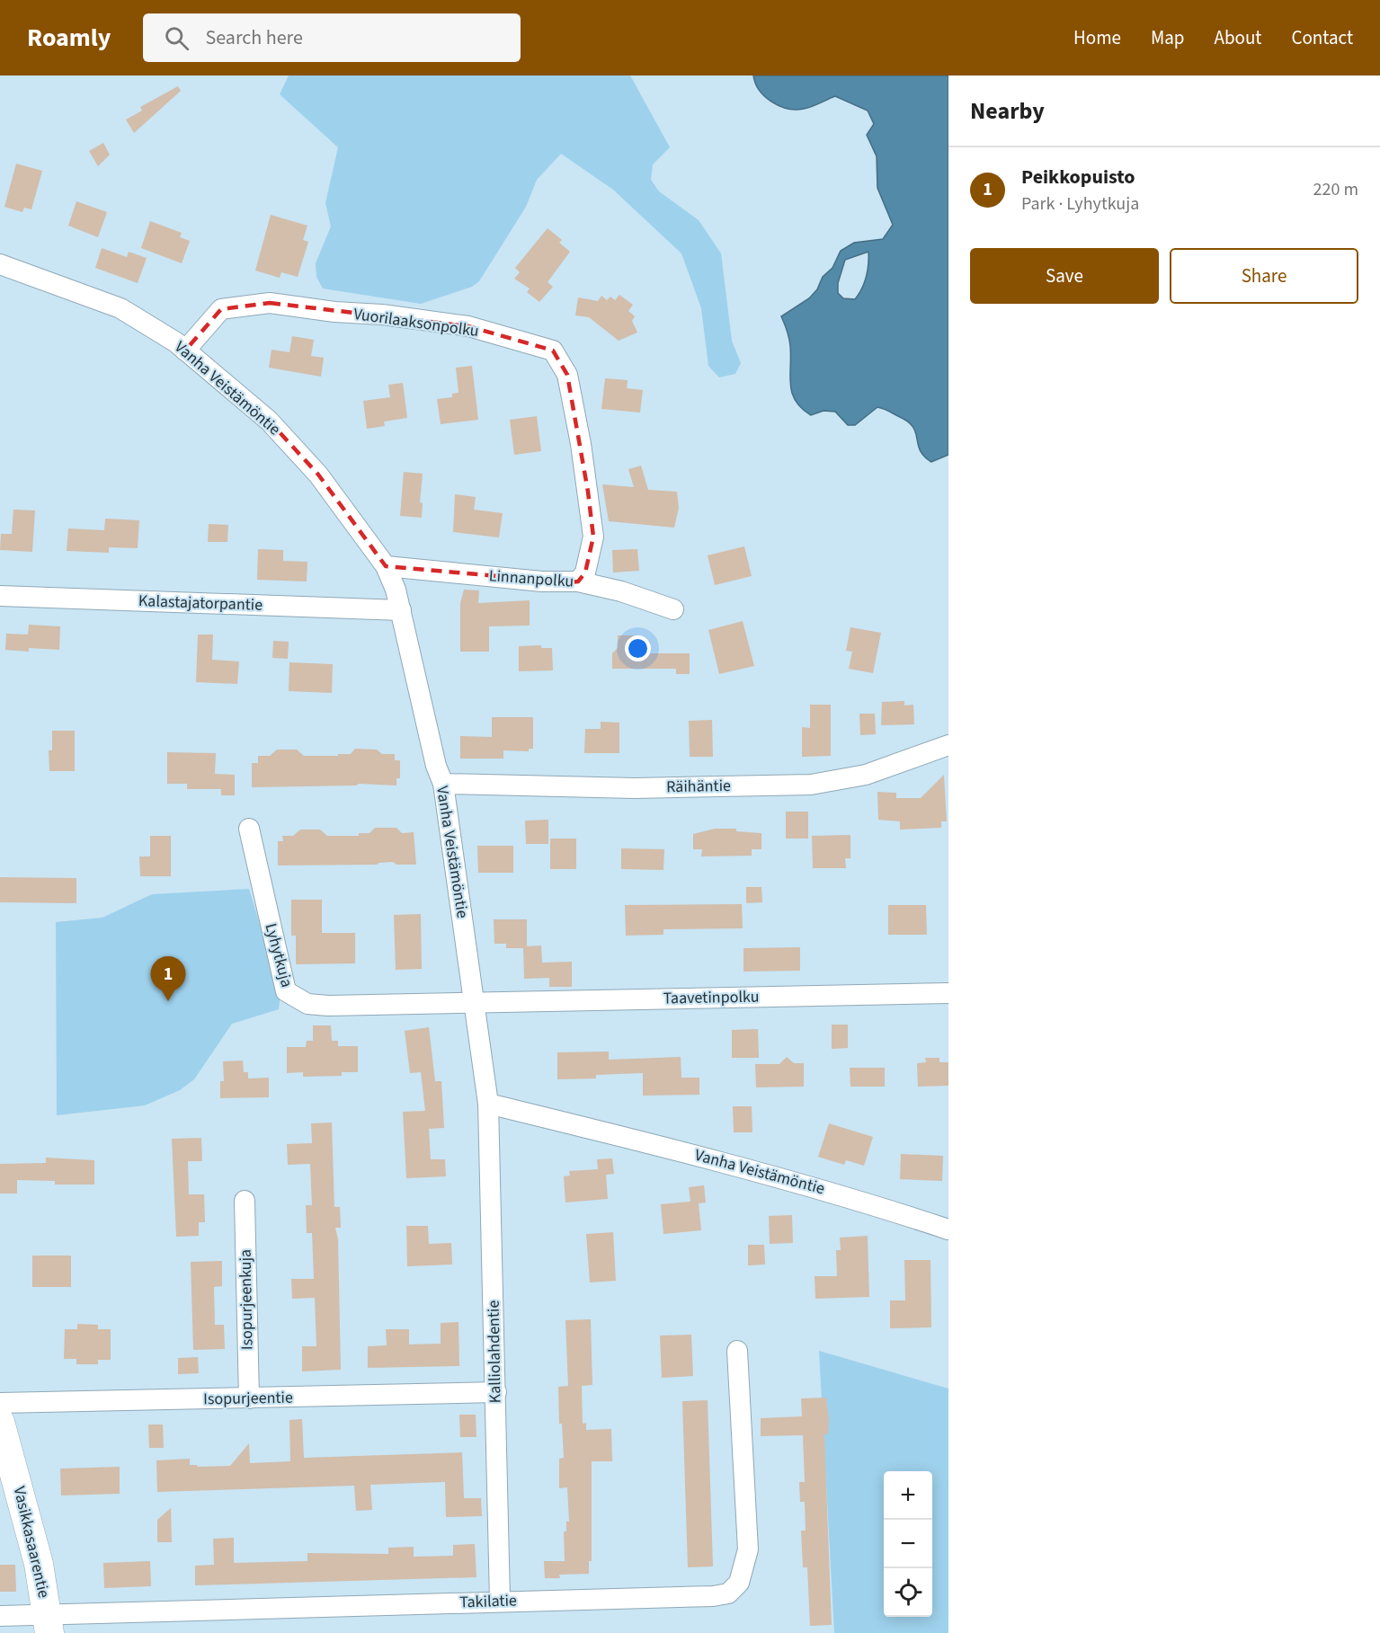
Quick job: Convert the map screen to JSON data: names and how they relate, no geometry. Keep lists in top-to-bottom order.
{
  "streets": {
    "street": [
      "Vuorilaaksonpolku",
      "Vanha Veistämöntie",
      "Linnanpolku",
      "Kalastajatorpantie",
      "Räihäntie",
      "Lyhytkuja",
      "Taavetinpolku",
      "Isopurjeenkuja",
      "Kalliolahdentie",
      "Isopurjeentie",
      "Vasikkasaarentie",
      "Takilatie"
    ]
  },
  "crossings": [
    ["Vuorilaaksonpolku", "Vanha Veistämöntie"],
    ["Vuorilaaksonpolku", "Linnanpolku"],
    ["Vanha Veistämöntie", "Linnanpolku"],
    ["Vanha Veistämöntie", "Kalastajatorpantie"],
    ["Vanha Veistämöntie", "Räihäntie"],
    ["Vanha Veistämöntie", "Lyhytkuja"],
    ["Vanha Veistämöntie", "Taavetinpolku"],
    ["Vanha Veistämöntie", "Kalliolahdentie"],
    ["Lyhytkuja", "Taavetinpolku"],
    ["Isopurjeenkuja", "Isopurjeentie"],
    ["Kalliolahdentie", "Isopurjeentie"],
    ["Kalliolahdentie", "Takilatie"],
    ["Vasikkasaarentie", "Takilatie"]
  ],
  "page": {
    "header": "Roamly",
    "search": "Search here",
    "nav": [
      "Home",
      "Map",
      "About",
      "Contact"
    ],
    "heading": "Nearby",
    "list": [
      {
        "mark": "1",
        "name": "Peikkopuisto",
        "note": "Park · Lyhytkuja",
        "value": "220 m"
      }
    ],
    "buttons": ["Save", "Share"],
    "pins": "1",
    "map_buttons": ["+", "−"]
  }
}
